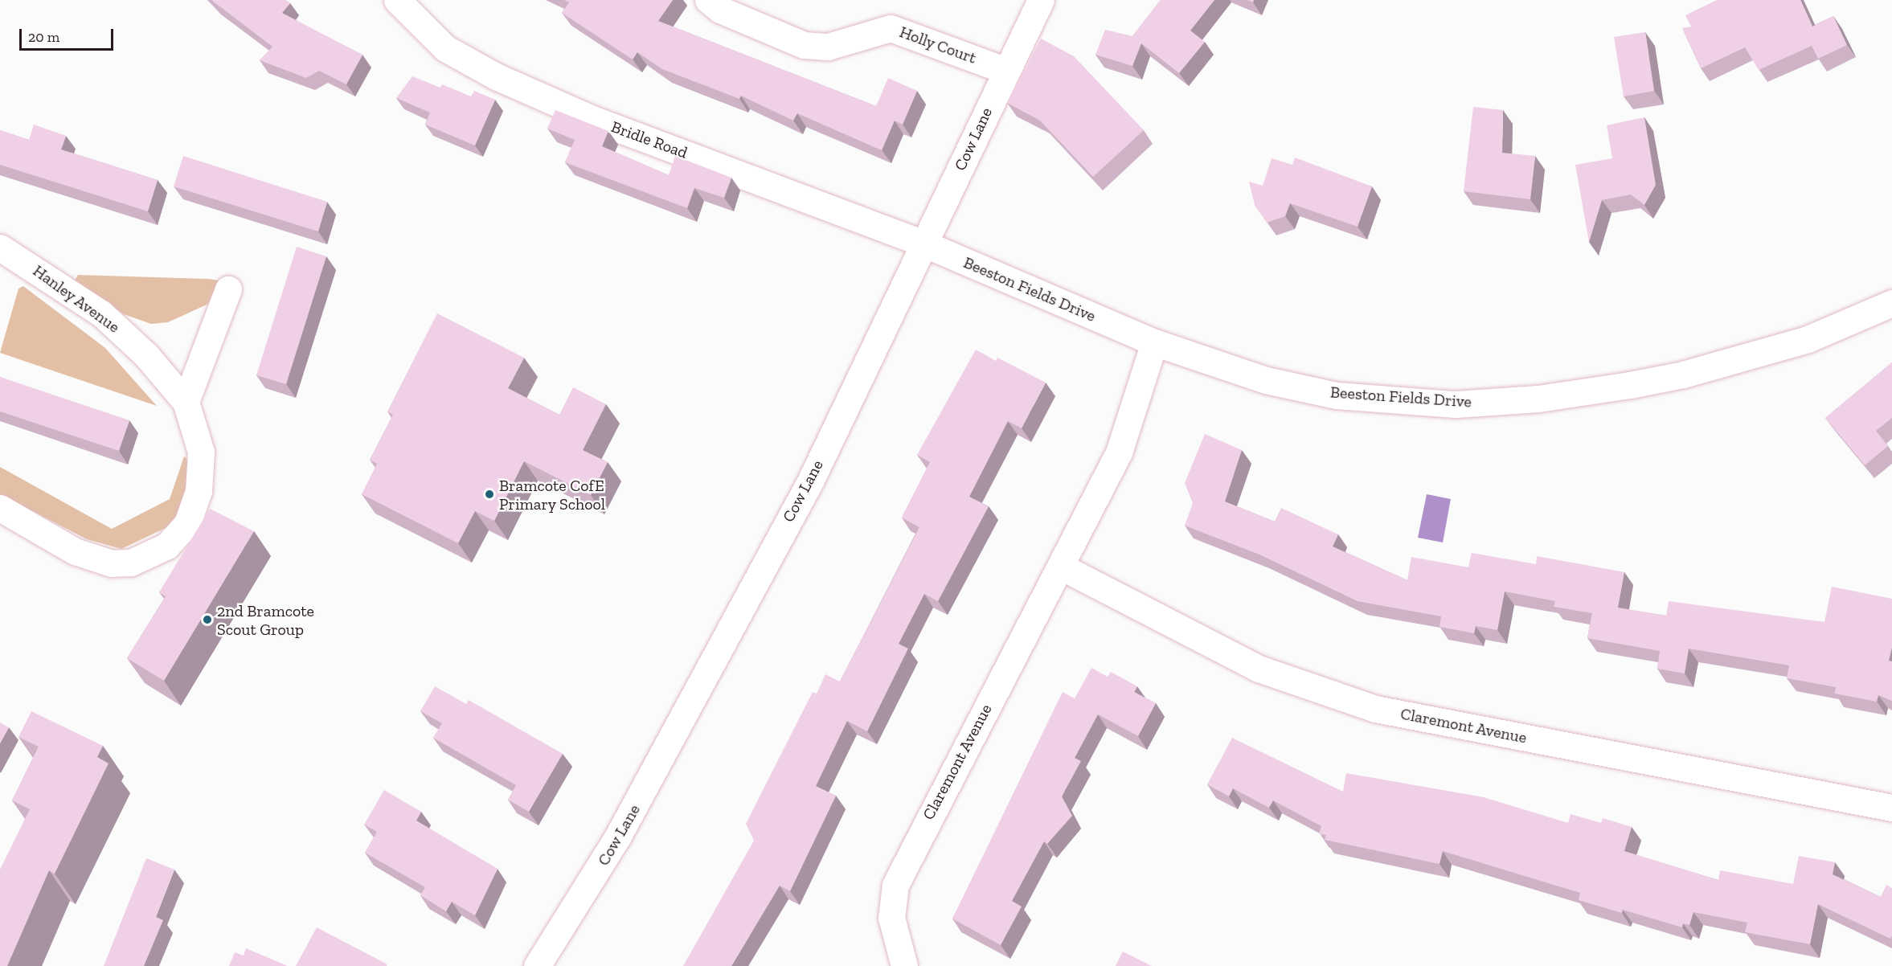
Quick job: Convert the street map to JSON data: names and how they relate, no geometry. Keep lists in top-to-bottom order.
{
  "streets": {
    "street": [
      "Holly Court",
      "Cow Lane",
      "Bridle Road",
      "Beeston Fields Drive",
      "Hanley Avenue",
      "Claremont Avenue"
    ]
  },
  "crossings": [
    ["Holly Court", "Cow Lane"],
    ["Cow Lane", "Bridle Road"],
    ["Cow Lane", "Beeston Fields Drive"],
    ["Bridle Road", "Beeston Fields Drive"],
    ["Beeston Fields Drive", "Claremont Avenue"]
  ],
  "places": ["Bramcote CofE Primary School", "2nd Bramcote Scout Group"],
  "scale_bar": "20 m"
}
